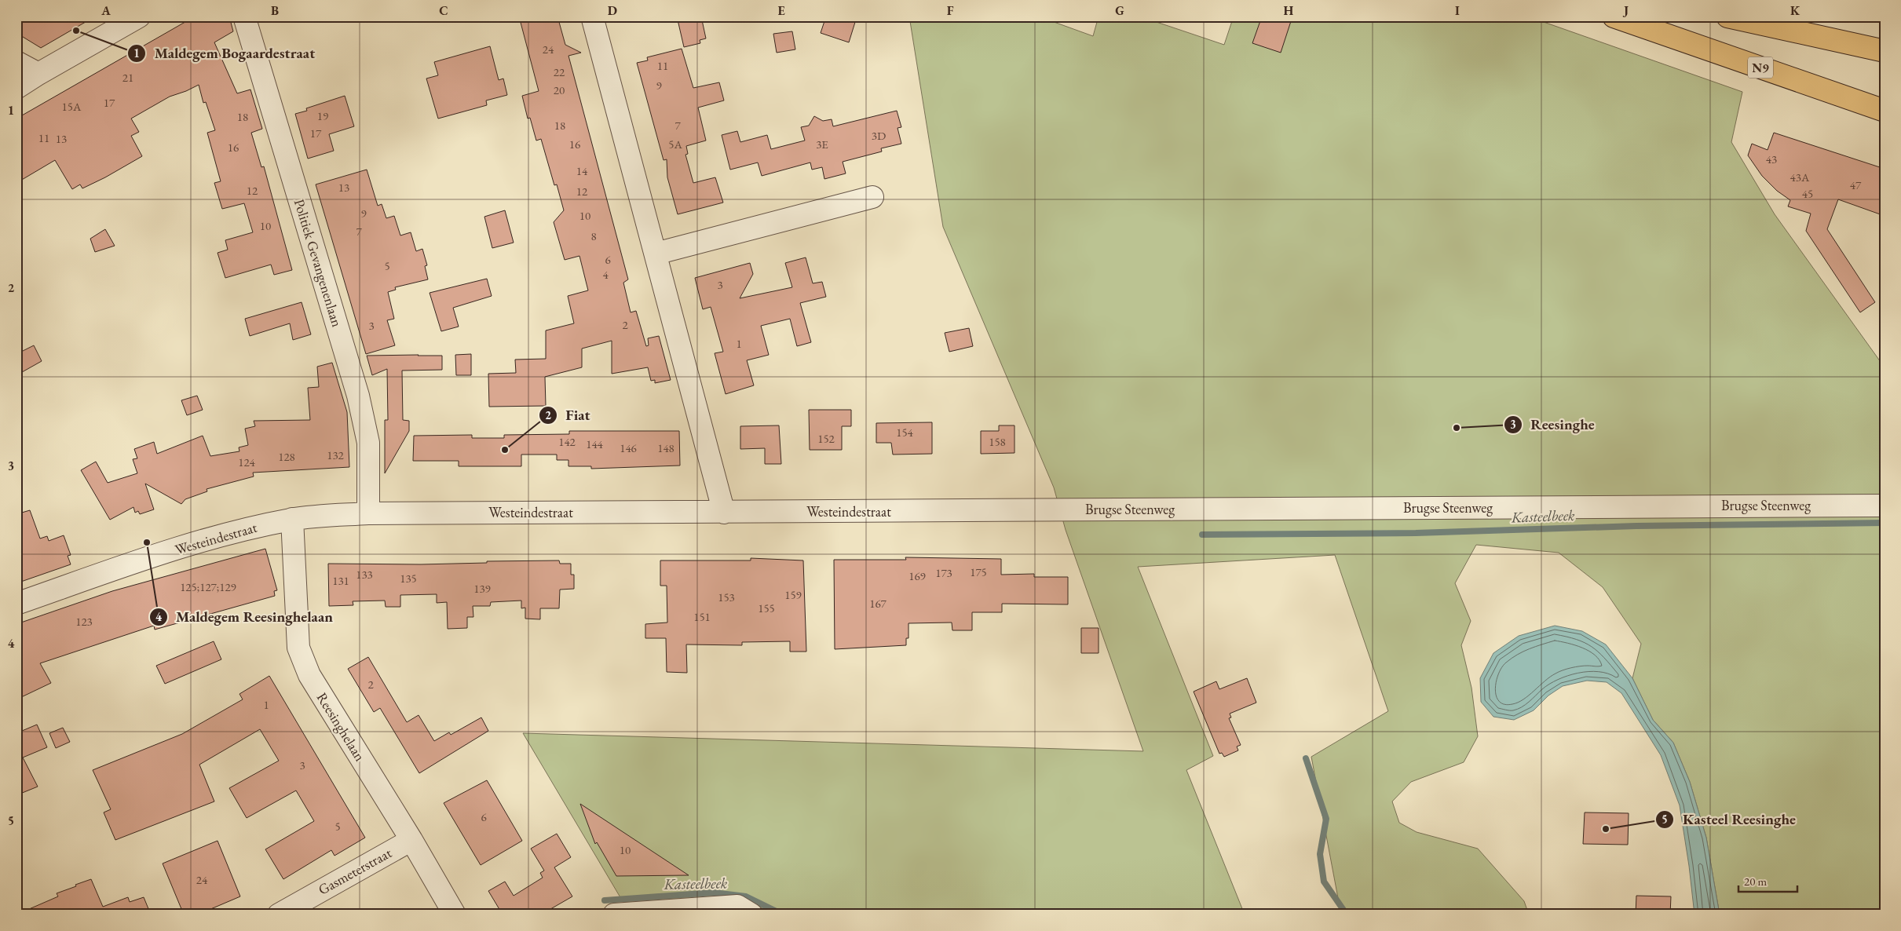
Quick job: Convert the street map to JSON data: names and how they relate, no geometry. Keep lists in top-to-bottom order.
{
  "streets": {
    "main road": ["N9"],
    "street": [
      "Politiek Gevangenenlaan",
      "Brugse Steenweg",
      "Westeindestraat",
      "Reesinghelaan",
      "Gasmeterstraat"
    ]
  },
  "crossings": [
    ["Politiek Gevangenenlaan", "Westeindestraat"],
    ["Brugse Steenweg", "Westeindestraat"],
    ["Westeindestraat", "Reesinghelaan"],
    ["Reesinghelaan", "Gasmeterstraat"]
  ],
  "water": ["Kasteelbeek"],
  "places": [
    "Maldegem Bogaardestraat",
    "Reesinghe",
    "Fiat",
    "Maldegem Reesinghelaan",
    "Kasteel Reesinghe"
  ],
  "house_numbers": [
    "24",
    "11",
    "22",
    "21",
    "9",
    "20",
    "17",
    "15A",
    "19",
    "18",
    "18",
    "7",
    "17",
    "3D",
    "11",
    "13",
    "16",
    "5A",
    "3E",
    "16",
    "43",
    "14",
    "43A",
    "47",
    "13",
    "12",
    "12",
    "45",
    "9",
    "10",
    "10",
    "7",
    "8",
    "6",
    "5",
    "4",
    "3",
    "2",
    "3",
    "1",
    "154",
    "152",
    "142",
    "158",
    "144",
    "146",
    "148",
    "132",
    "128",
    "124",
    "175",
    "173",
    "133",
    "169",
    "135",
    "131",
    "125;127;129",
    "139",
    "159",
    "153",
    "167",
    "155",
    "151",
    "123",
    "2",
    "1",
    "3",
    "6",
    "5",
    "10",
    "24"
  ],
  "scale_bar": "20 m",
  "grid": {
    "columns": [
      "A",
      "B",
      "C",
      "D",
      "E",
      "F",
      "G",
      "H",
      "I",
      "J",
      "K"
    ],
    "rows": [
      "1",
      "2",
      "3",
      "4",
      "5"
    ]
  }
}
